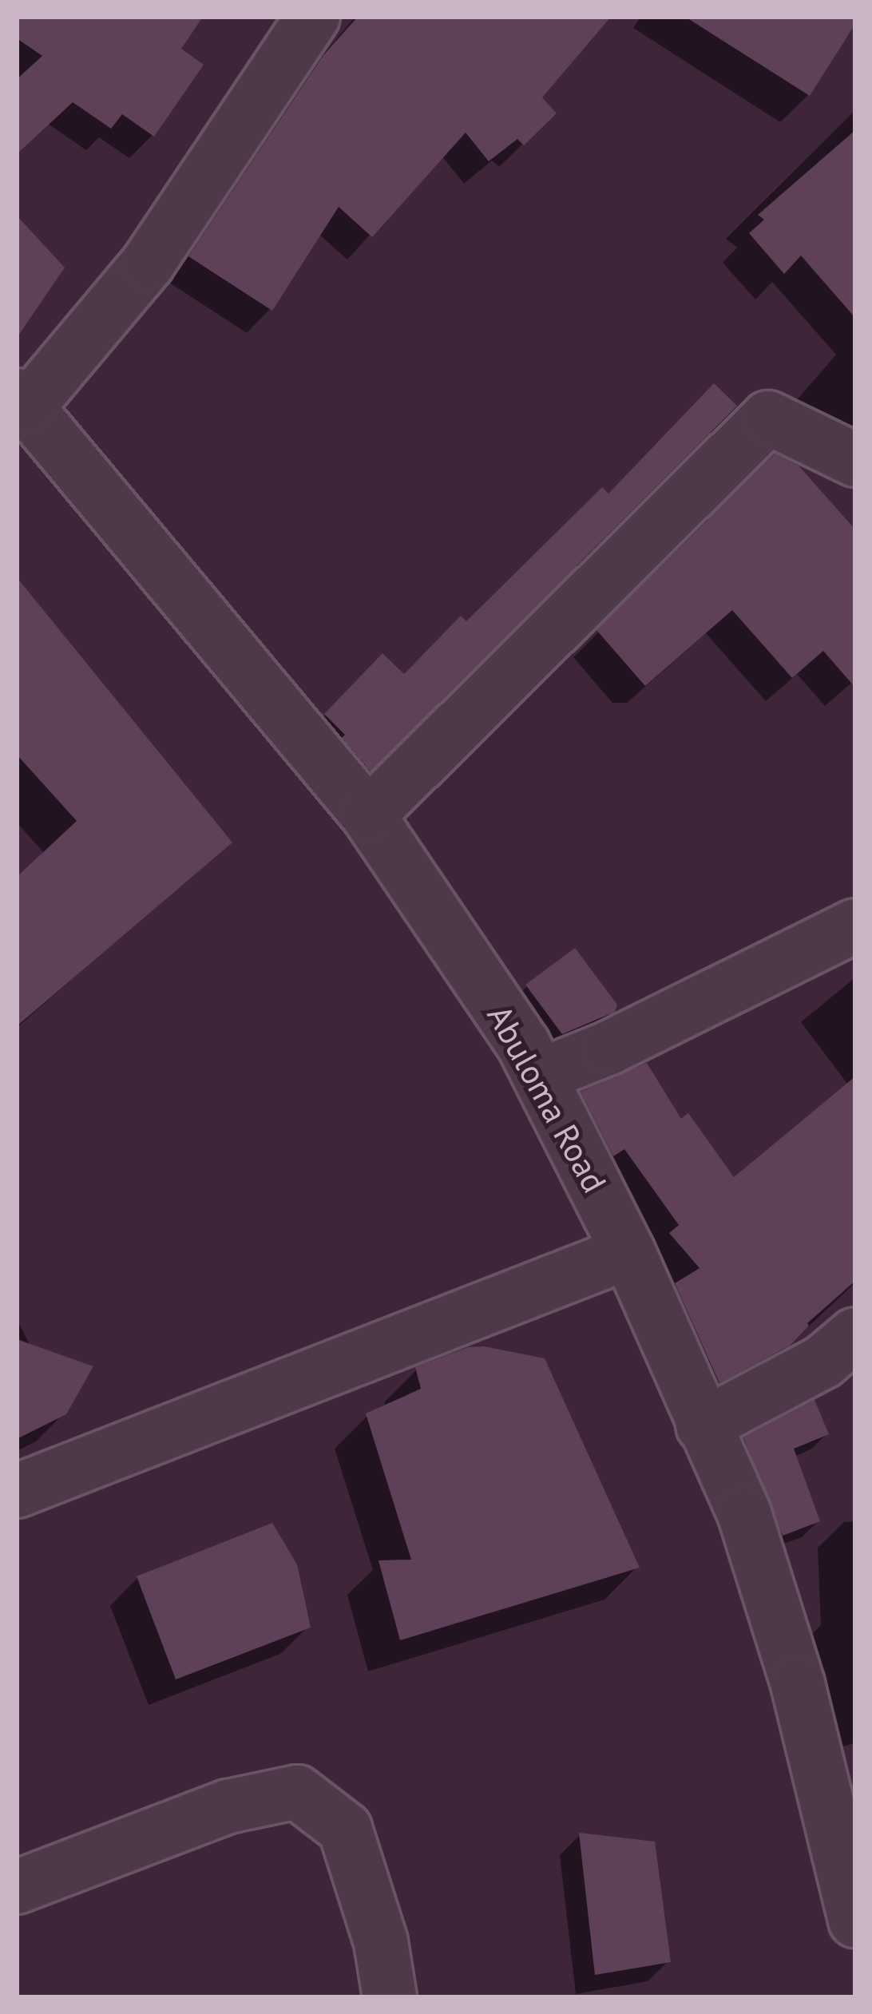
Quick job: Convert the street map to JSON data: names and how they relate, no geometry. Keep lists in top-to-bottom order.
{
  "streets": {
    "street": ["Abuloma Road"]
  }
}
